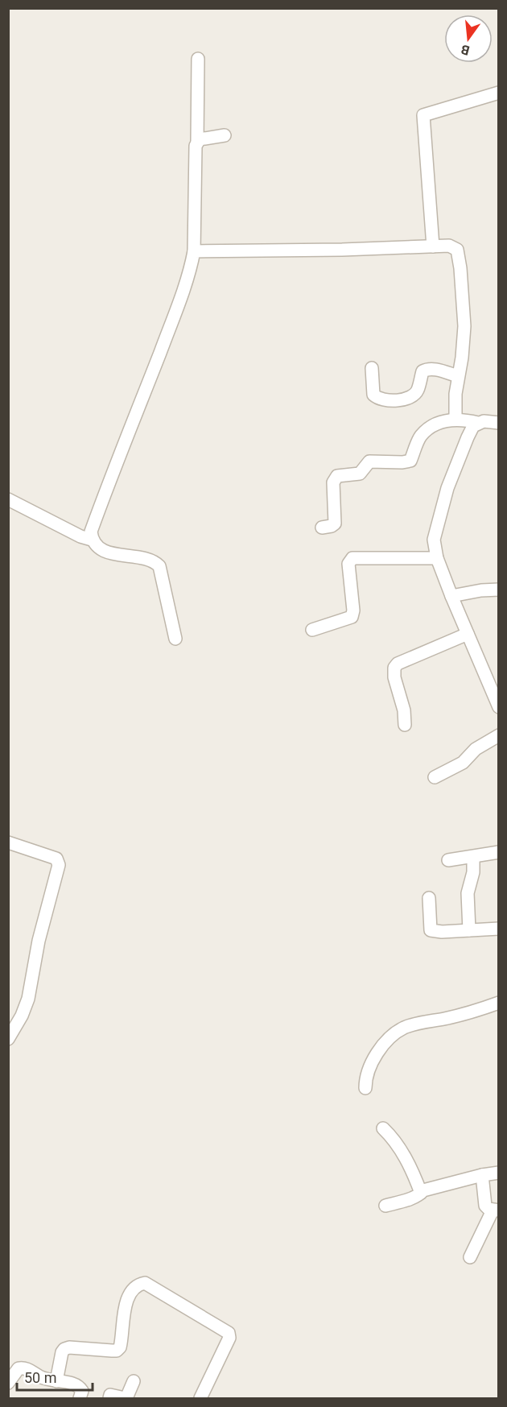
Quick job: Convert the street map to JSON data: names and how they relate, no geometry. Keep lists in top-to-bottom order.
{
  "scale_bar": "50 m",
  "north": "bottom"
}
